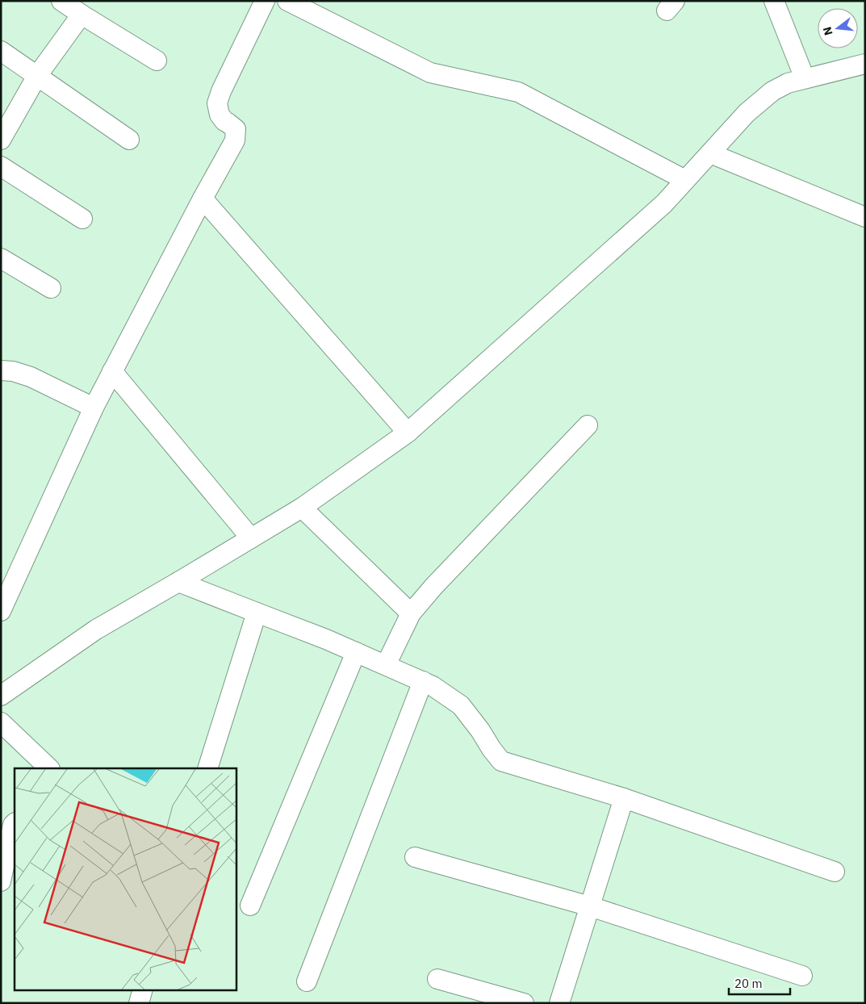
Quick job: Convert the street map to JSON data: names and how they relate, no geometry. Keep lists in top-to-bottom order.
{
  "scale_bar": "20 m",
  "north": "left"
}
